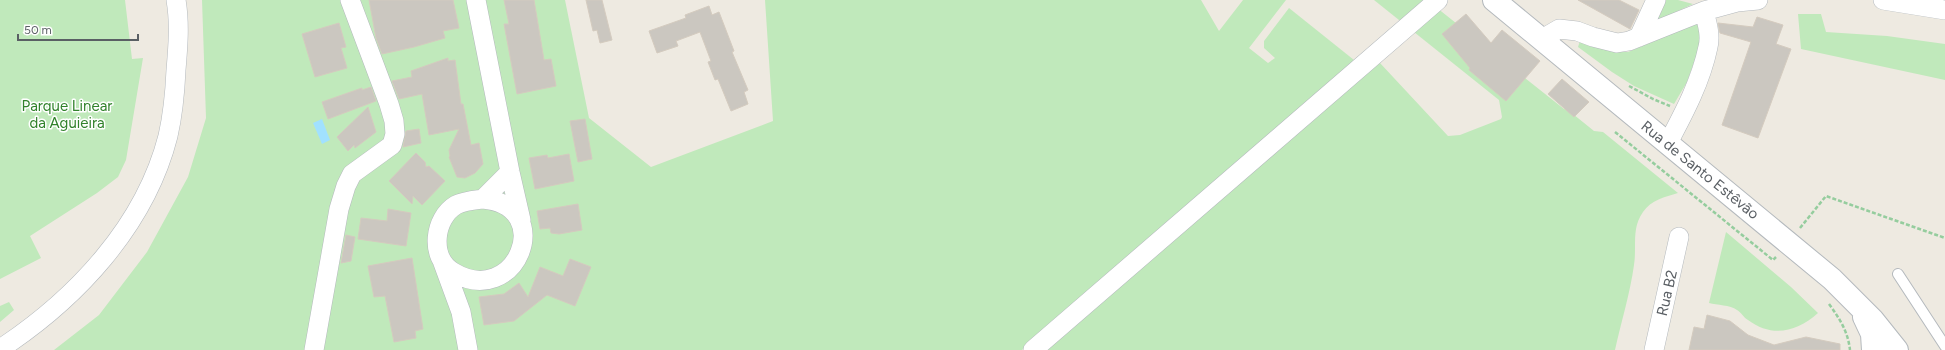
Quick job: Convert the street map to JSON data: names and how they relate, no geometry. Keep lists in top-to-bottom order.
{
  "streets": {
    "street": ["Rua de Santo Estêvão", "Rua B2"]
  },
  "parks": ["Parque Linear da Aguieira"],
  "scale_bar": "50 m"
}
